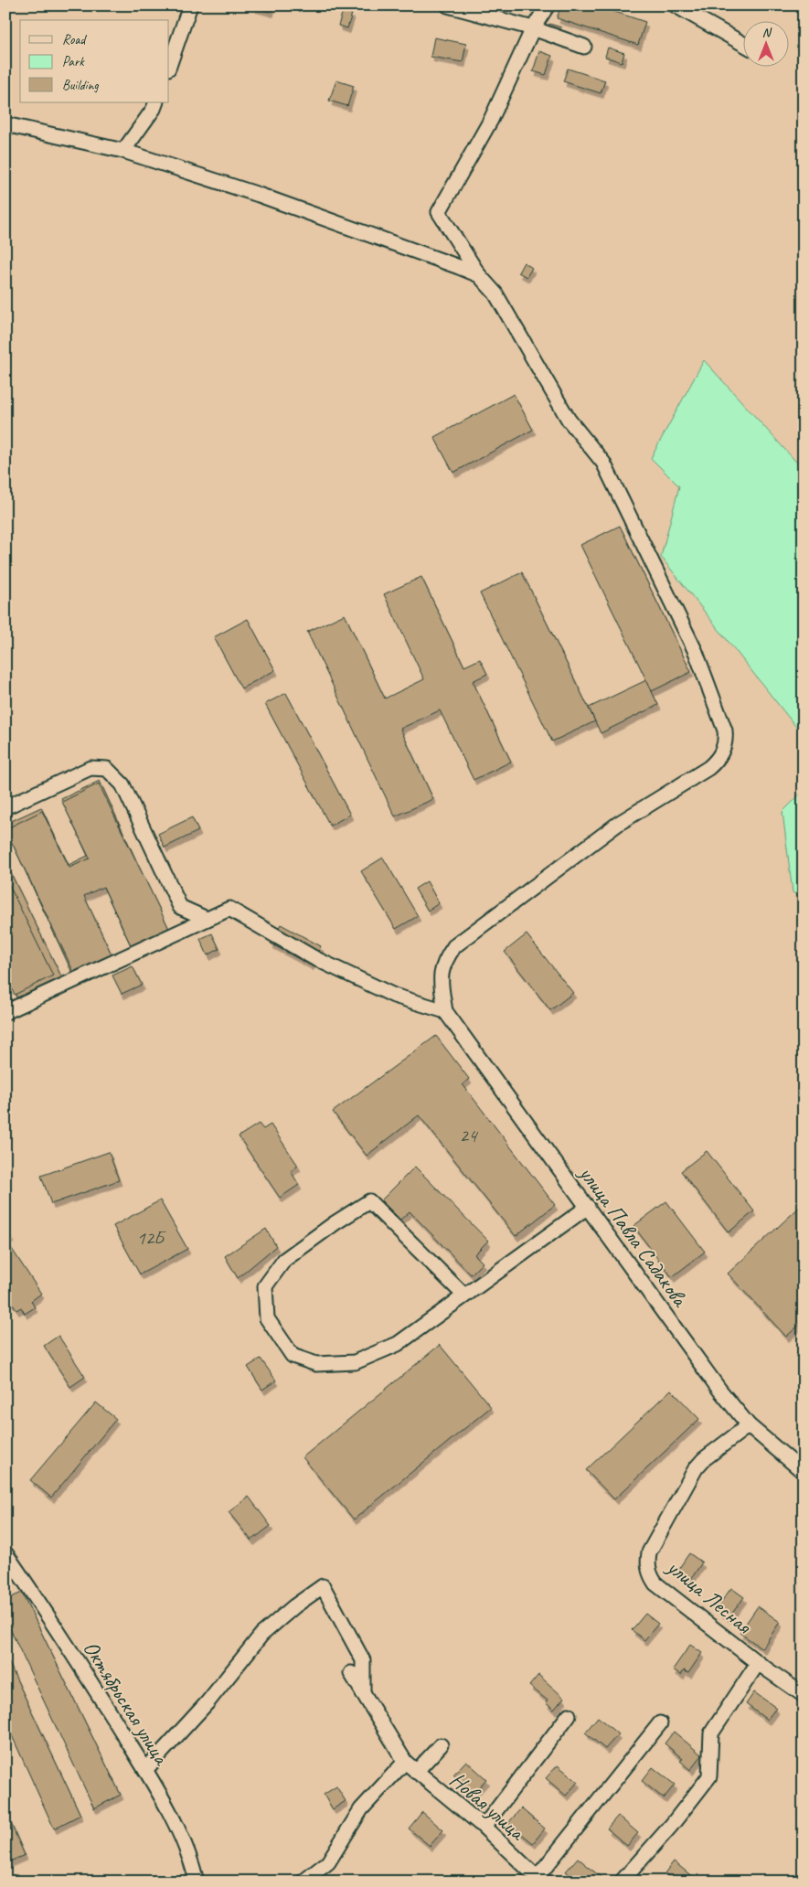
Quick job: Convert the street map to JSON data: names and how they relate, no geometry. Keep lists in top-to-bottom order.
{
  "streets": {
    "street": [
      "улица Павла Садакова",
      "улица Лесная",
      "Октябрьская улица",
      "Новая улица"
    ]
  },
  "crossings": [
    ["улица Павла Садакова", "улица Лесная"]
  ],
  "house_numbers": ["24", "12Б"],
  "legend": ["Road", "Park", "Building"],
  "north": "top"
}
